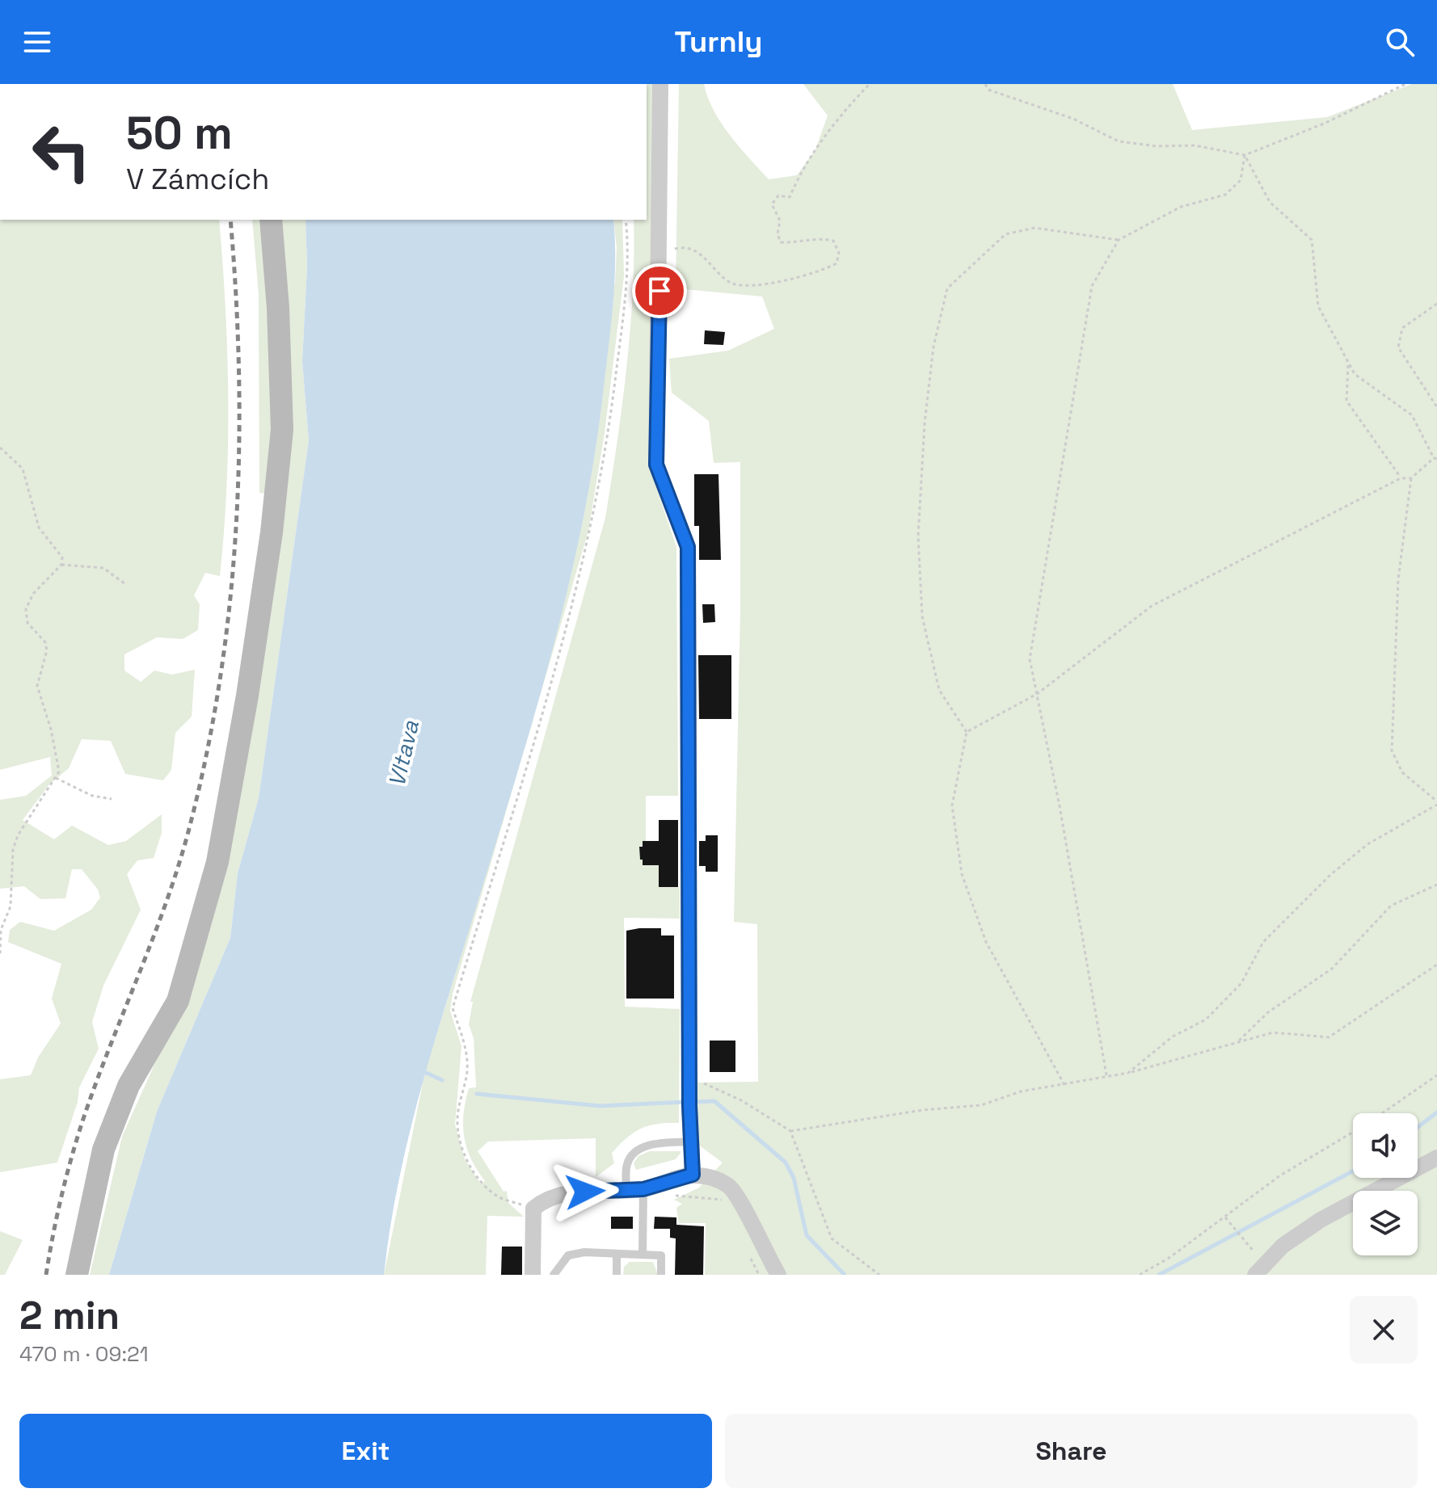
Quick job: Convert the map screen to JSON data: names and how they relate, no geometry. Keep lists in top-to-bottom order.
{
  "water": ["Vltava"],
  "page": {
    "header": "Turnly",
    "turn": ["50 m", "V Zámcích"],
    "heading": ["2 min", "470 m · 09:21"],
    "buttons": ["Exit", "Share"]
  }
}
